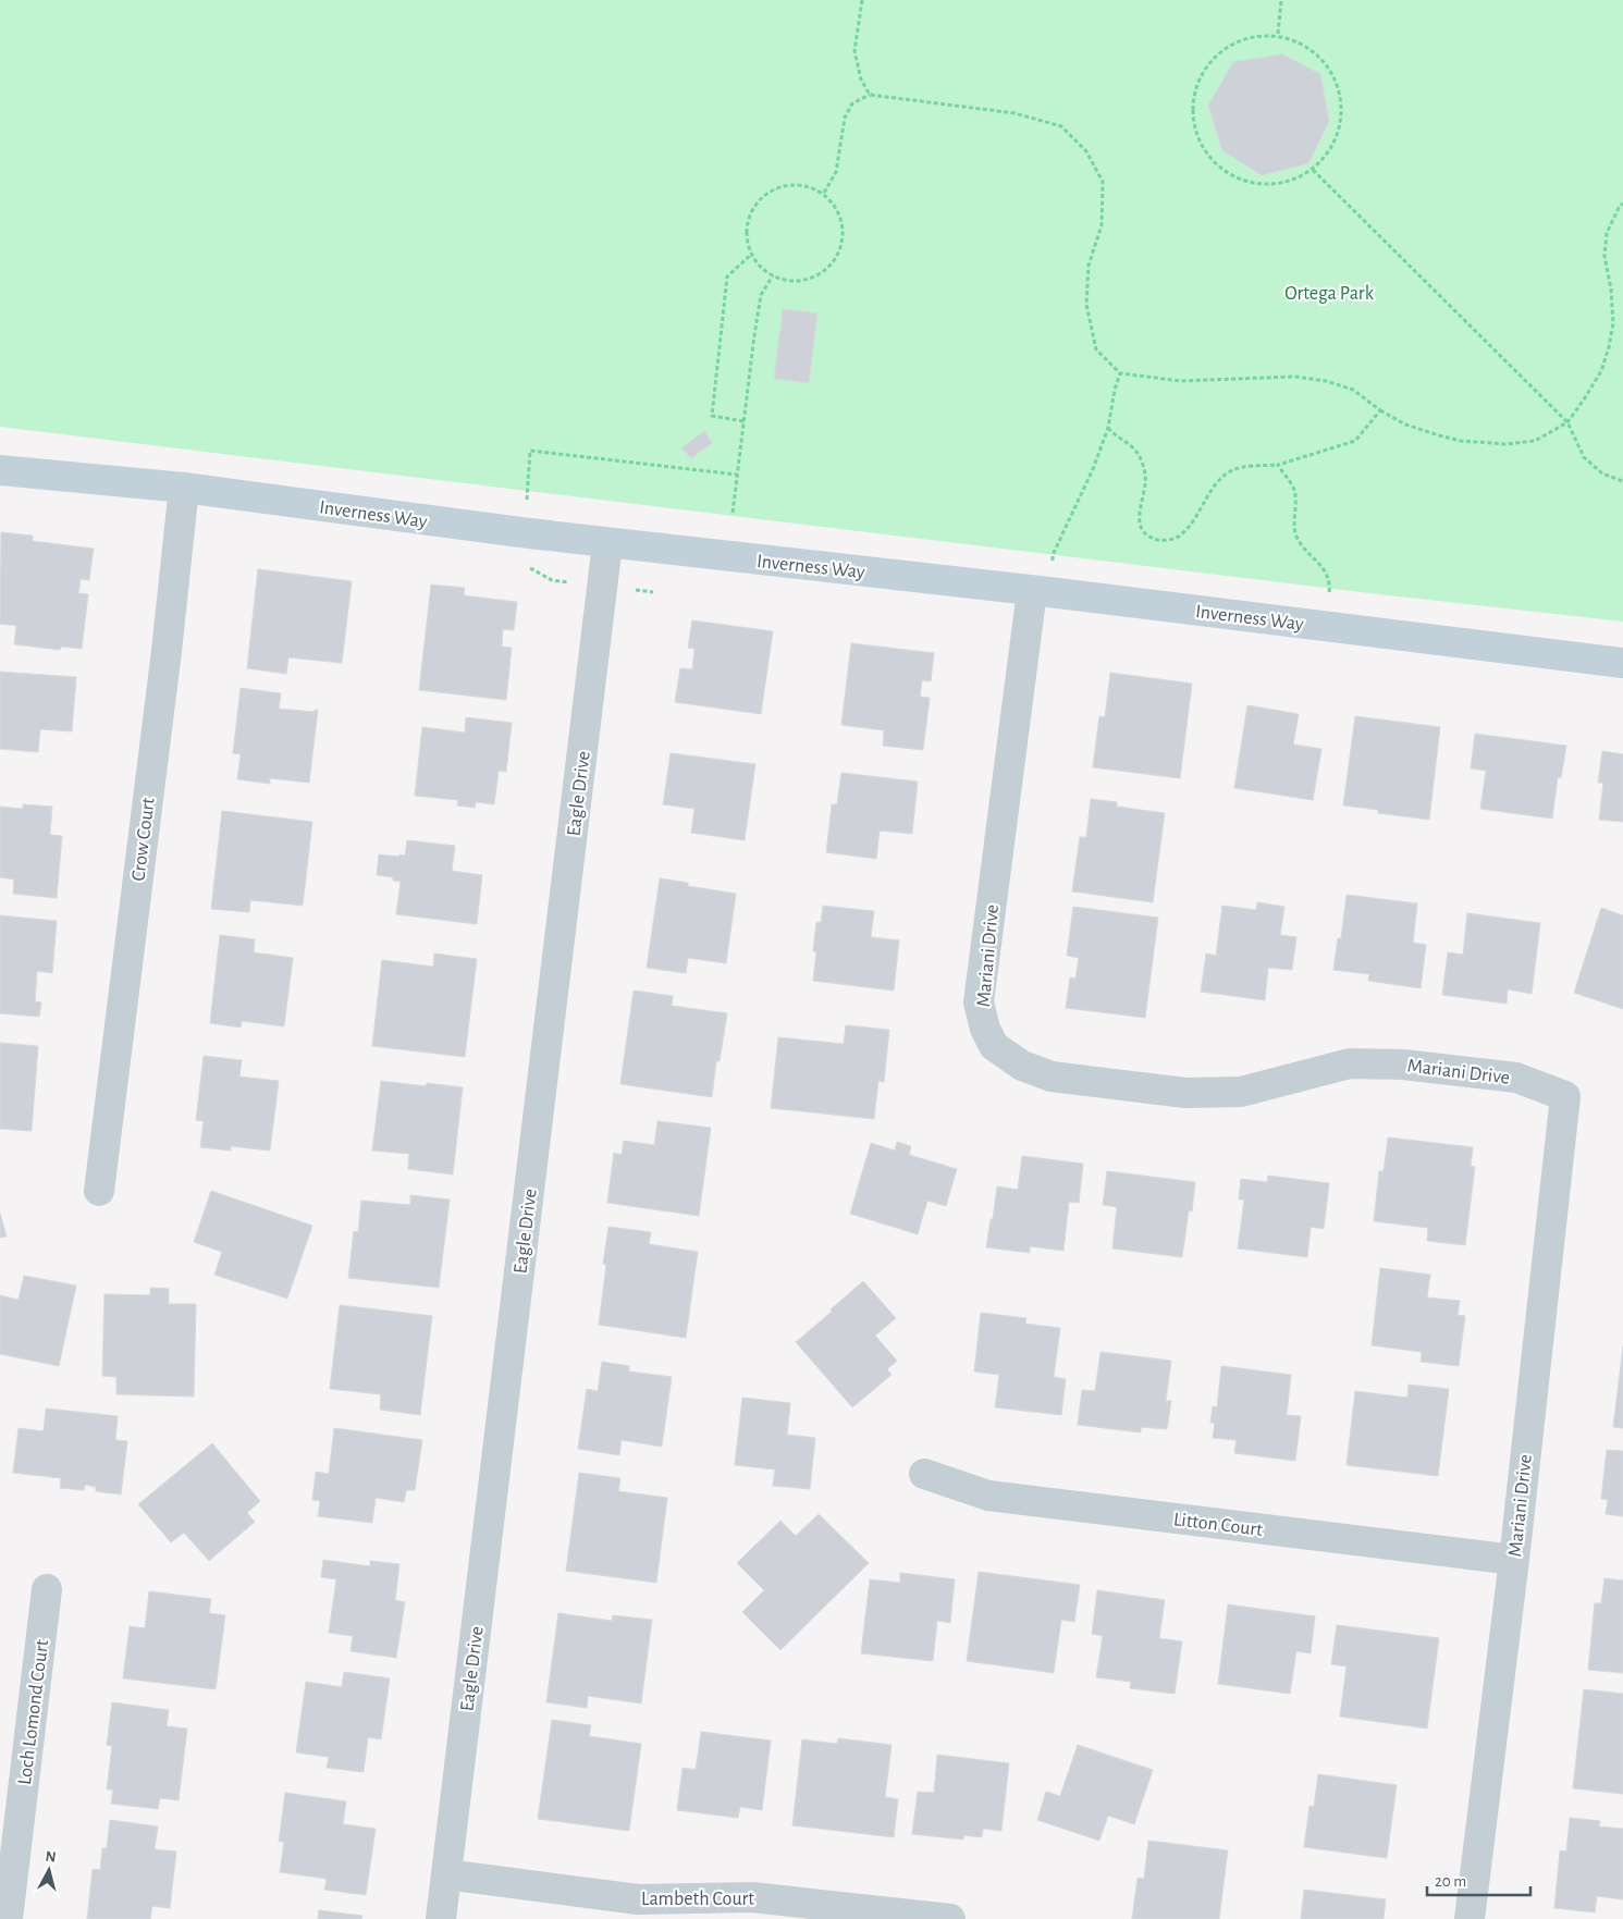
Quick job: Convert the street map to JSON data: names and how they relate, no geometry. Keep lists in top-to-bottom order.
{
  "streets": {
    "street": [
      "Inverness Way",
      "Eagle Drive",
      "Crow Court",
      "Mariani Drive",
      "Litton Court",
      "Loch Lomond Court",
      "Lambeth Court"
    ]
  },
  "crossings": [
    ["Inverness Way", "Eagle Drive"],
    ["Inverness Way", "Crow Court"],
    ["Inverness Way", "Mariani Drive"],
    ["Eagle Drive", "Lambeth Court"],
    ["Mariani Drive", "Litton Court"]
  ],
  "parks": ["Ortega Park"],
  "scale_bar": "20 m",
  "north": "top"
}
